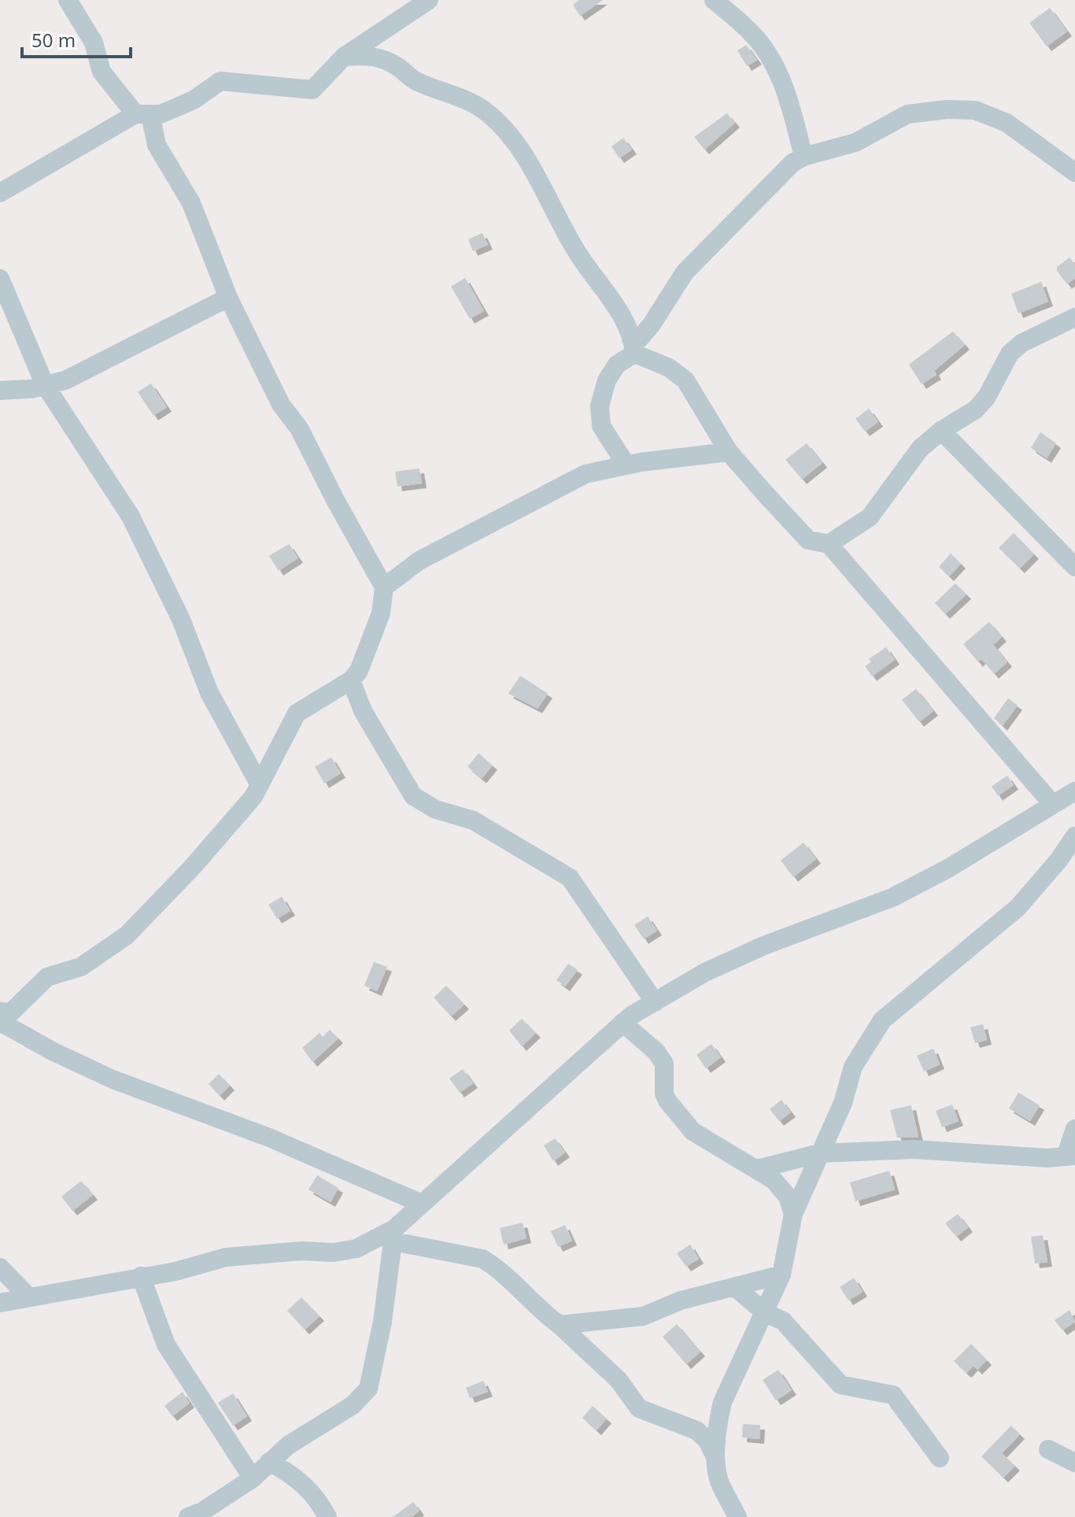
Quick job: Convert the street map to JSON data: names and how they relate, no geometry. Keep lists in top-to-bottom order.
{
  "scale_bar": "50 m"
}
